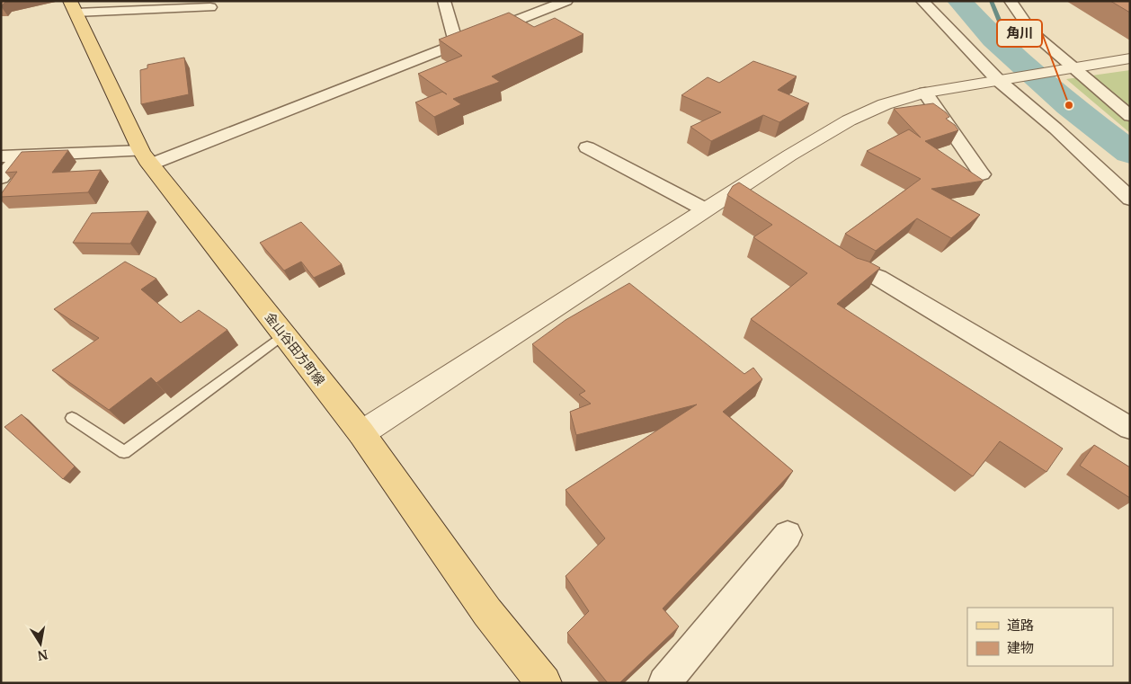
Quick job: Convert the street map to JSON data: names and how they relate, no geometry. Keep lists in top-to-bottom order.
{
  "streets": {
    "main road": ["金山谷田方町線"]
  },
  "places": ["角川"],
  "legend": ["道路", "建物"],
  "north": "bottom"
}
